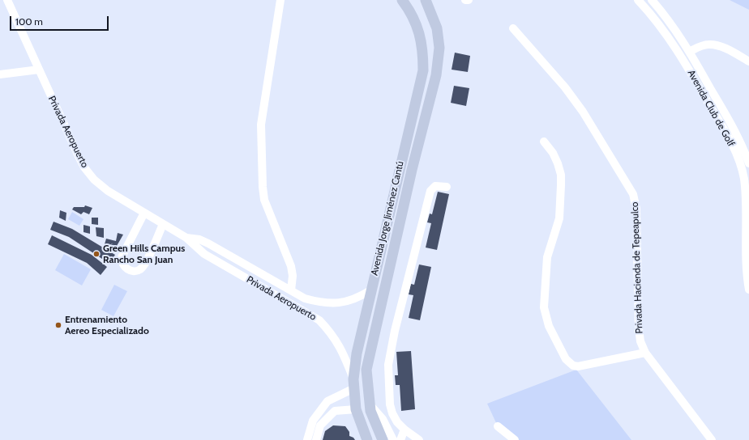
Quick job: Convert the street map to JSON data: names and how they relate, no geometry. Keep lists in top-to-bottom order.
{
  "streets": {
    "main road": ["Avenida Jorge Jiménez Cantú"],
    "street": ["Avenida Club de Golf", "Privada Aeropuerto", "Privada Hacienda de Tepeapulco"]
  },
  "crossings": [
    ["Privada Aeropuerto", "Avenida Jorge Jiménez Cantú"]
  ],
  "places": ["Green Hills Campus Rancho San Juan", "Entrenamiento Aereo Especializado"],
  "scale_bar": "100 m"
}
